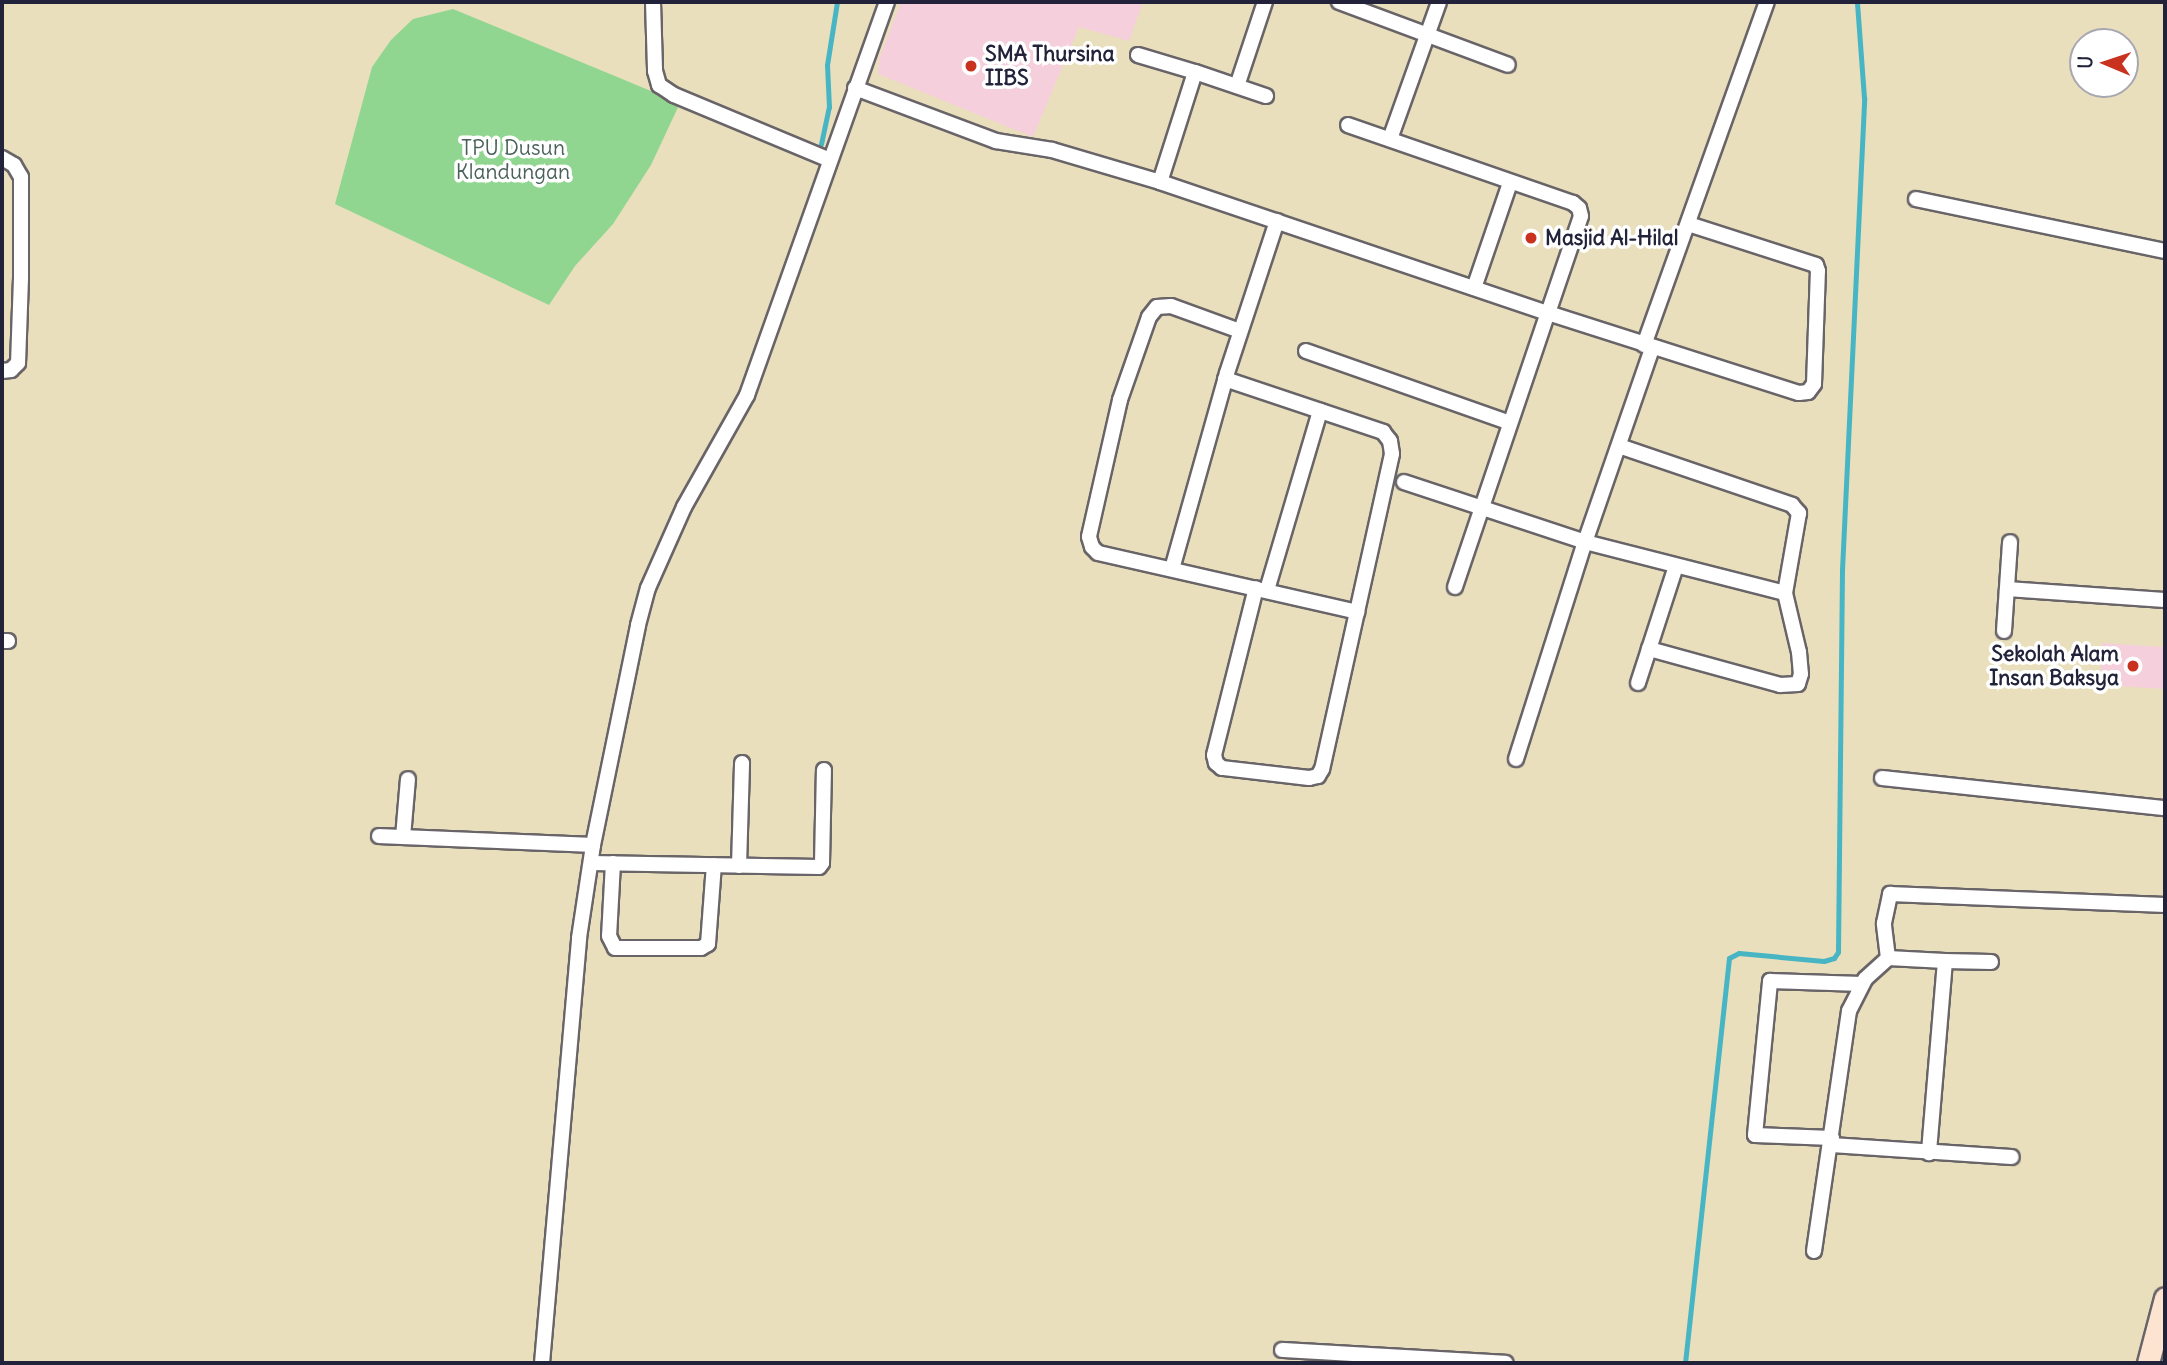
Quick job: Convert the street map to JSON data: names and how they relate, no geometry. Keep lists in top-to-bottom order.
{
  "parks": ["TPU Dusun Klandungan"],
  "places": ["SMA Thursina IIBS", "Masjid Al-Hilal", "Sekolah Alam Insan Baksya"],
  "north": "left"
}
